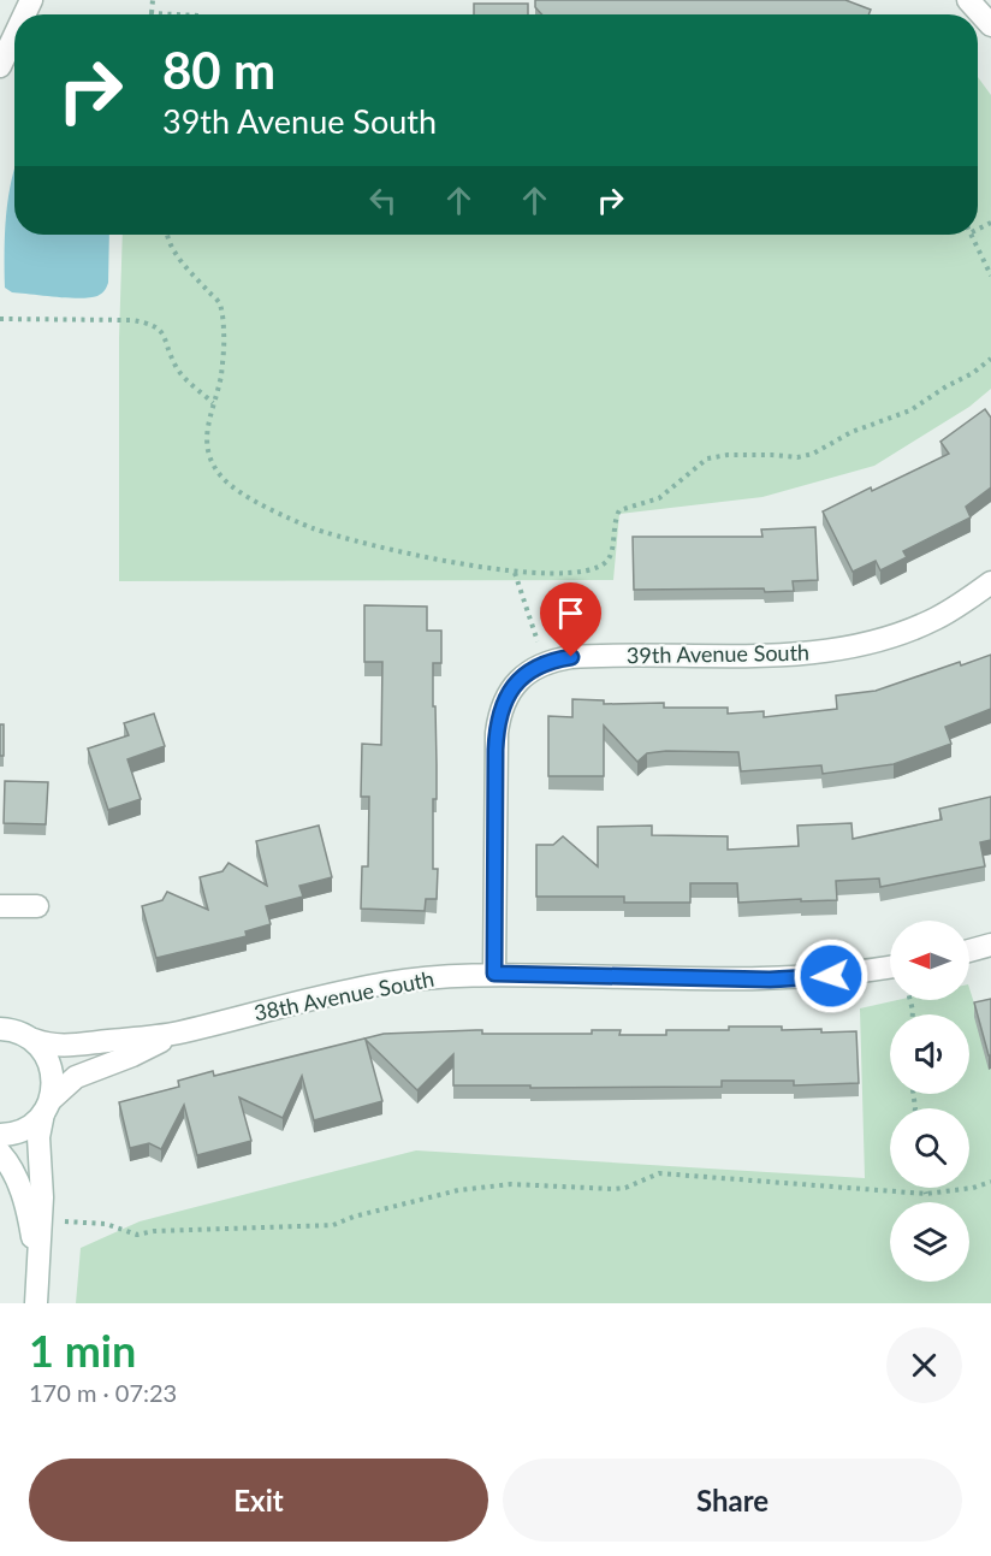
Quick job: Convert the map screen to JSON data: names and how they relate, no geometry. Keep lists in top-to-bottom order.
{
  "streets": {
    "street": ["39th Avenue South", "38th Avenue South"]
  },
  "crossings": [
    ["39th Avenue South", "38th Avenue South"]
  ],
  "north": "left",
  "page": {
    "turn": ["80 m", "39th Avenue South"],
    "heading": ["1 min", "170 m · 07:23"],
    "buttons": ["Exit", "Share"]
  }
}
